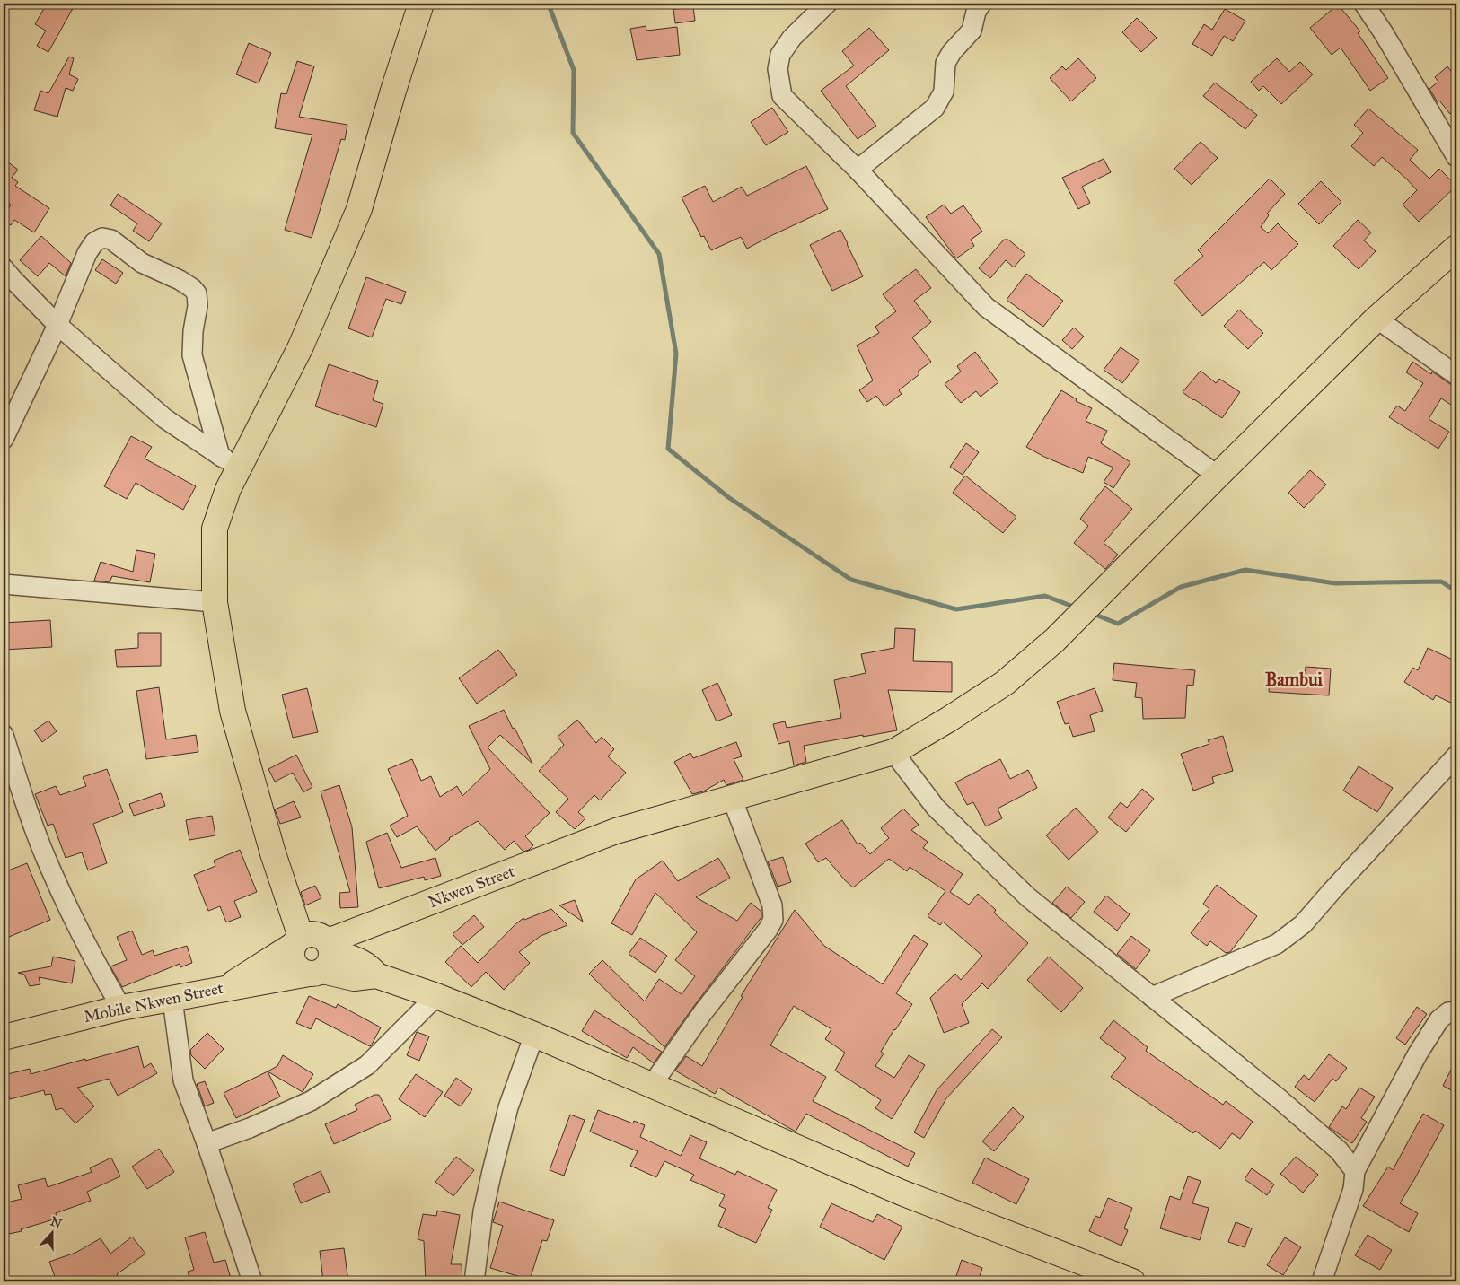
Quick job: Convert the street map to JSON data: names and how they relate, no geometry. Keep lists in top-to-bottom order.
{
  "streets": {
    "main road": ["Nkwen Street", "Mobile Nkwen Street"]
  },
  "crossings": [
    ["Nkwen Street", "Mobile Nkwen Street"]
  ],
  "districts": ["Bambui"],
  "north": "top"
}
